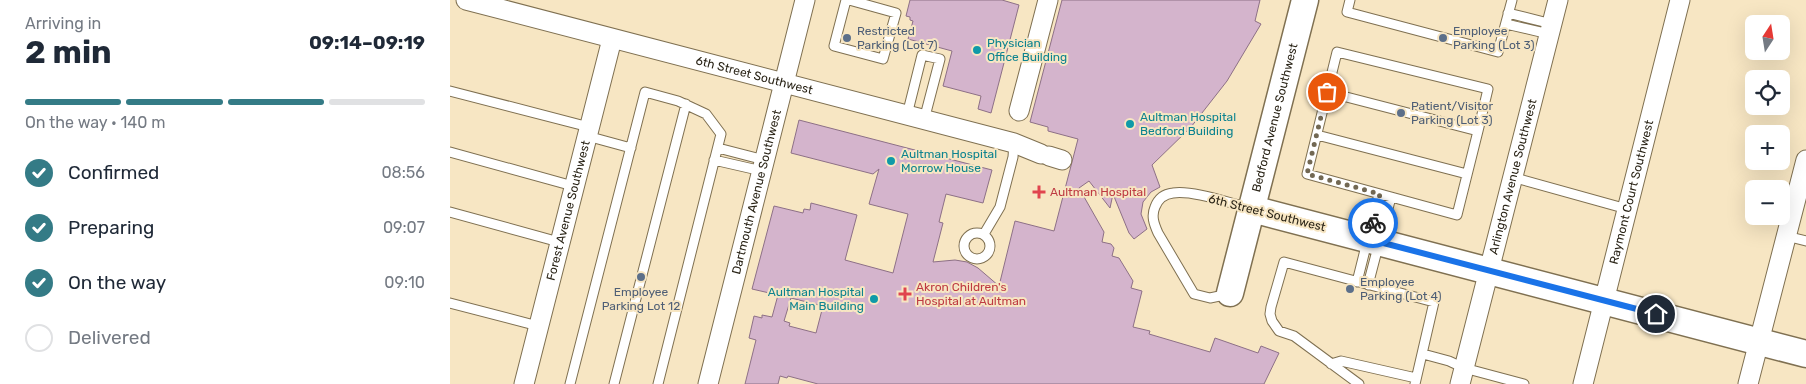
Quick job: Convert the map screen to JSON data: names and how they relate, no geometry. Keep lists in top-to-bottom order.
{
  "streets": {
    "street": [
      "6th Street Southwest",
      "Bedford Avenue Southwest",
      "Arlington Avenue Southwest",
      "Dartmouth Avenue Southwest",
      "Raymont Court Southwest",
      "Forest Avenue Southwest"
    ]
  },
  "crossings": [
    ["6th Street Southwest", "Bedford Avenue Southwest"],
    ["6th Street Southwest", "Arlington Avenue Southwest"],
    ["6th Street Southwest", "Dartmouth Avenue Southwest"],
    ["6th Street Southwest", "Raymont Court Southwest"],
    ["6th Street Southwest", "Forest Avenue Southwest"]
  ],
  "places": {
    "other": [
      "Restricted Parking (Lot 7)",
      "Employee Parking (Lot 3)",
      "Physician Office Building",
      "Patient/Visitor Parking (Lot 3)",
      "Aultman Hospital Bedford Building",
      "Aultman Hospital Morrow House",
      "Employee Parking Lot 12",
      "Employee Parking (Lot 4)",
      "Aultman Hospital Main Building"
    ],
    "health": ["Aultman Hospital", "Akron Children's Hospital at Aultman"]
  },
  "north": "top",
  "page": {
    "heading": ["2 min", "Arriving in", "09:14–09:19"],
    "map_buttons": ["+", "−"],
    "bar": "On the way · 140 m",
    "list": [
      ["Confirmed", "08:56"],
      ["Preparing", "09:07"],
      ["On the way", "09:10"],
      "Delivered"
    ]
  }
}
